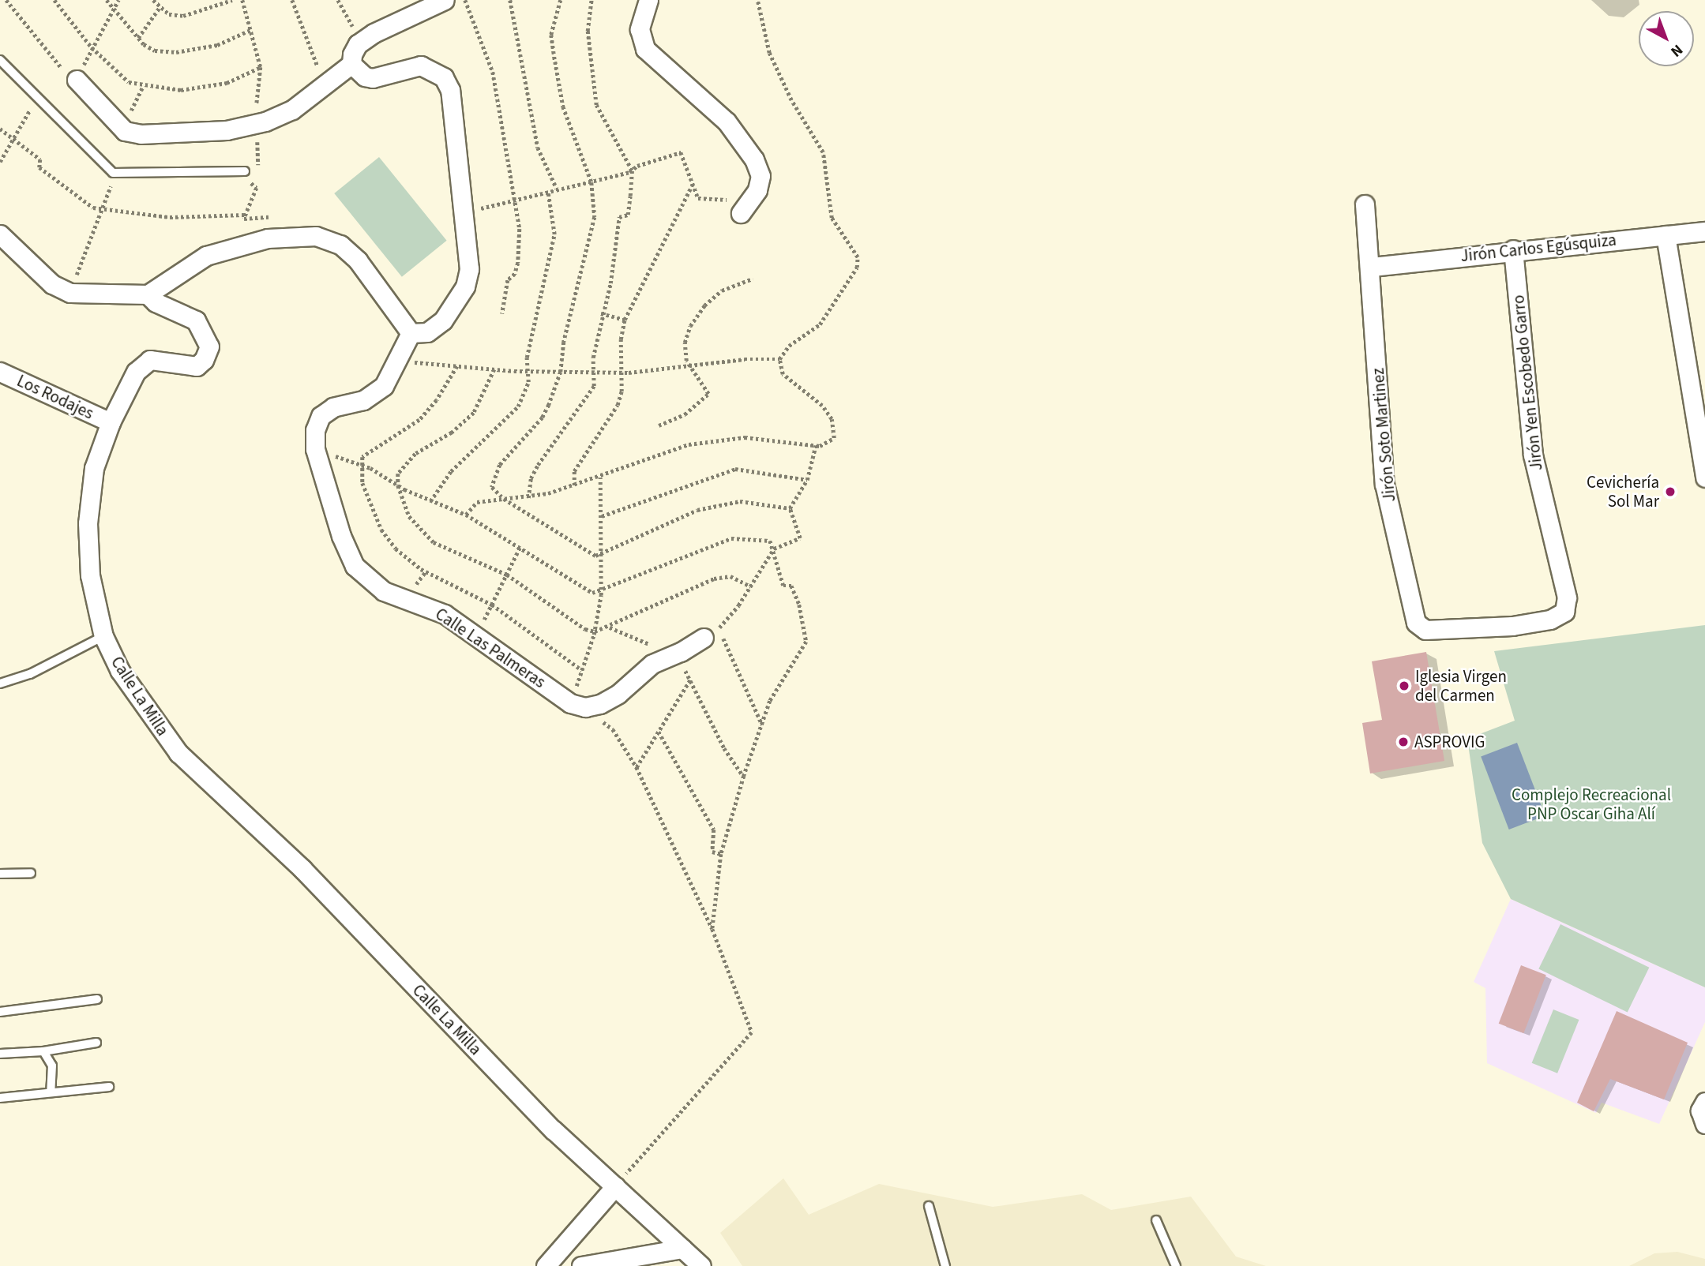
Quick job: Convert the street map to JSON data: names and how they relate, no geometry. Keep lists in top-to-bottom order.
{
  "streets": {
    "street": [
      "Jirón Carlos Egúsquiza",
      "Jirón Yen Escobedo Garro",
      "Los Rodajes",
      "Jirón Soto Martinez",
      "Calle Las Palmeras",
      "Calle La Milla"
    ]
  },
  "crossings": [
    ["Jirón Carlos Egúsquiza", "Jirón Yen Escobedo Garro"],
    ["Jirón Carlos Egúsquiza", "Jirón Soto Martinez"],
    ["Jirón Yen Escobedo Garro", "Jirón Soto Martinez"],
    ["Los Rodajes", "Calle La Milla"]
  ],
  "parks": ["Complejo Recreacional PNP Oscar Giha Alí"],
  "places": ["Cevichería Sol Mar", "Iglesia Virgen del Carmen", "ASPROVIG"],
  "north": "bottom right"
}
